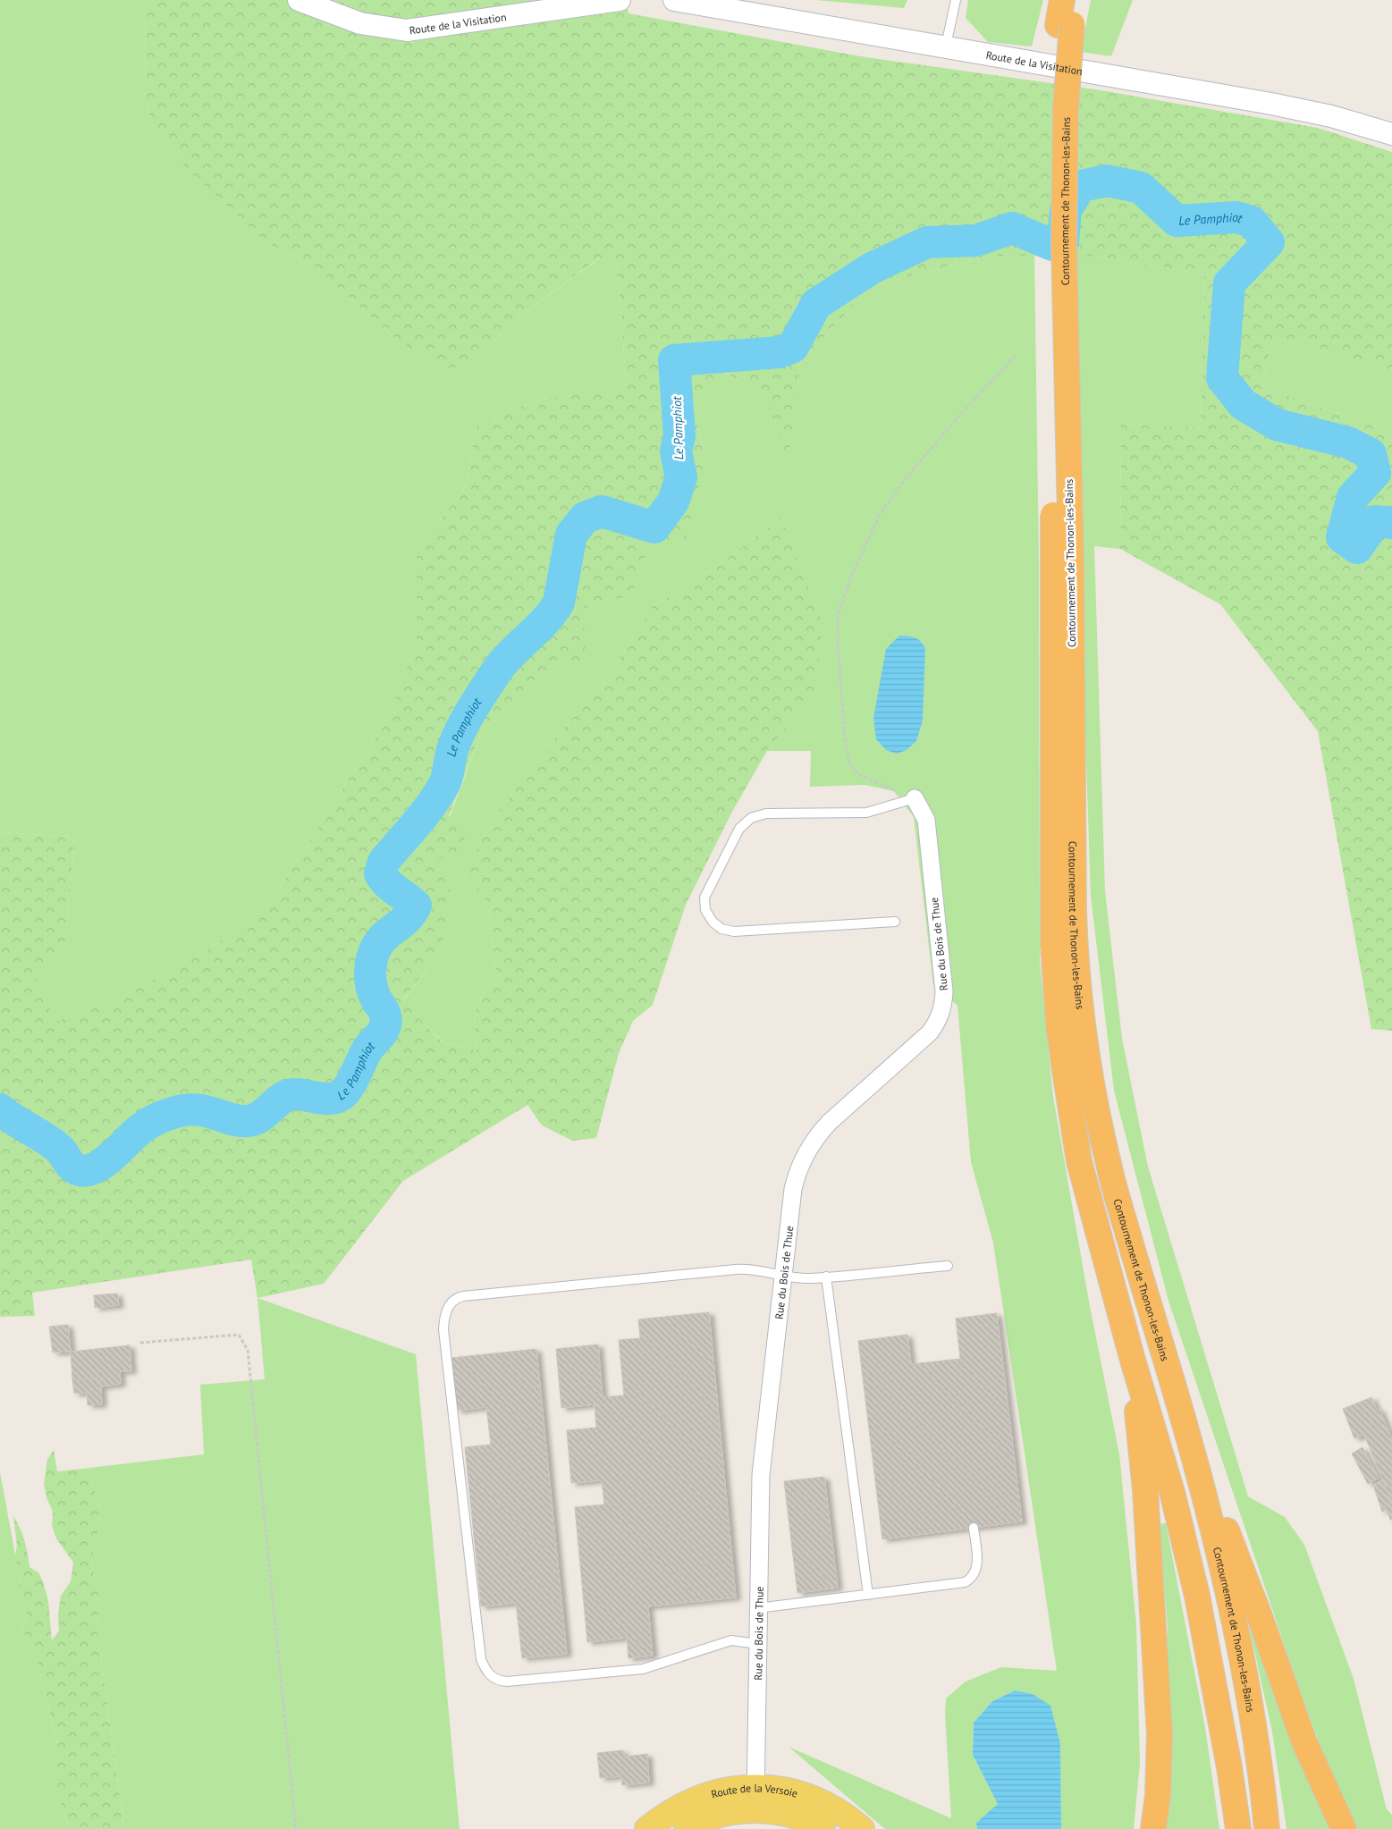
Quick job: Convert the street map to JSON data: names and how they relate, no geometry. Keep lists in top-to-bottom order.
{
  "streets": {
    "highway": ["Contournement de Thonon-les-Bains"],
    "main road": ["Route de la Versoie"],
    "street": ["Route de la Visitation", "Rue du Bois de Thue"]
  },
  "crossings": [
    ["Rue du Bois de Thue", "Route de la Versoie"]
  ],
  "water": ["Le Pamphiot"]
}
